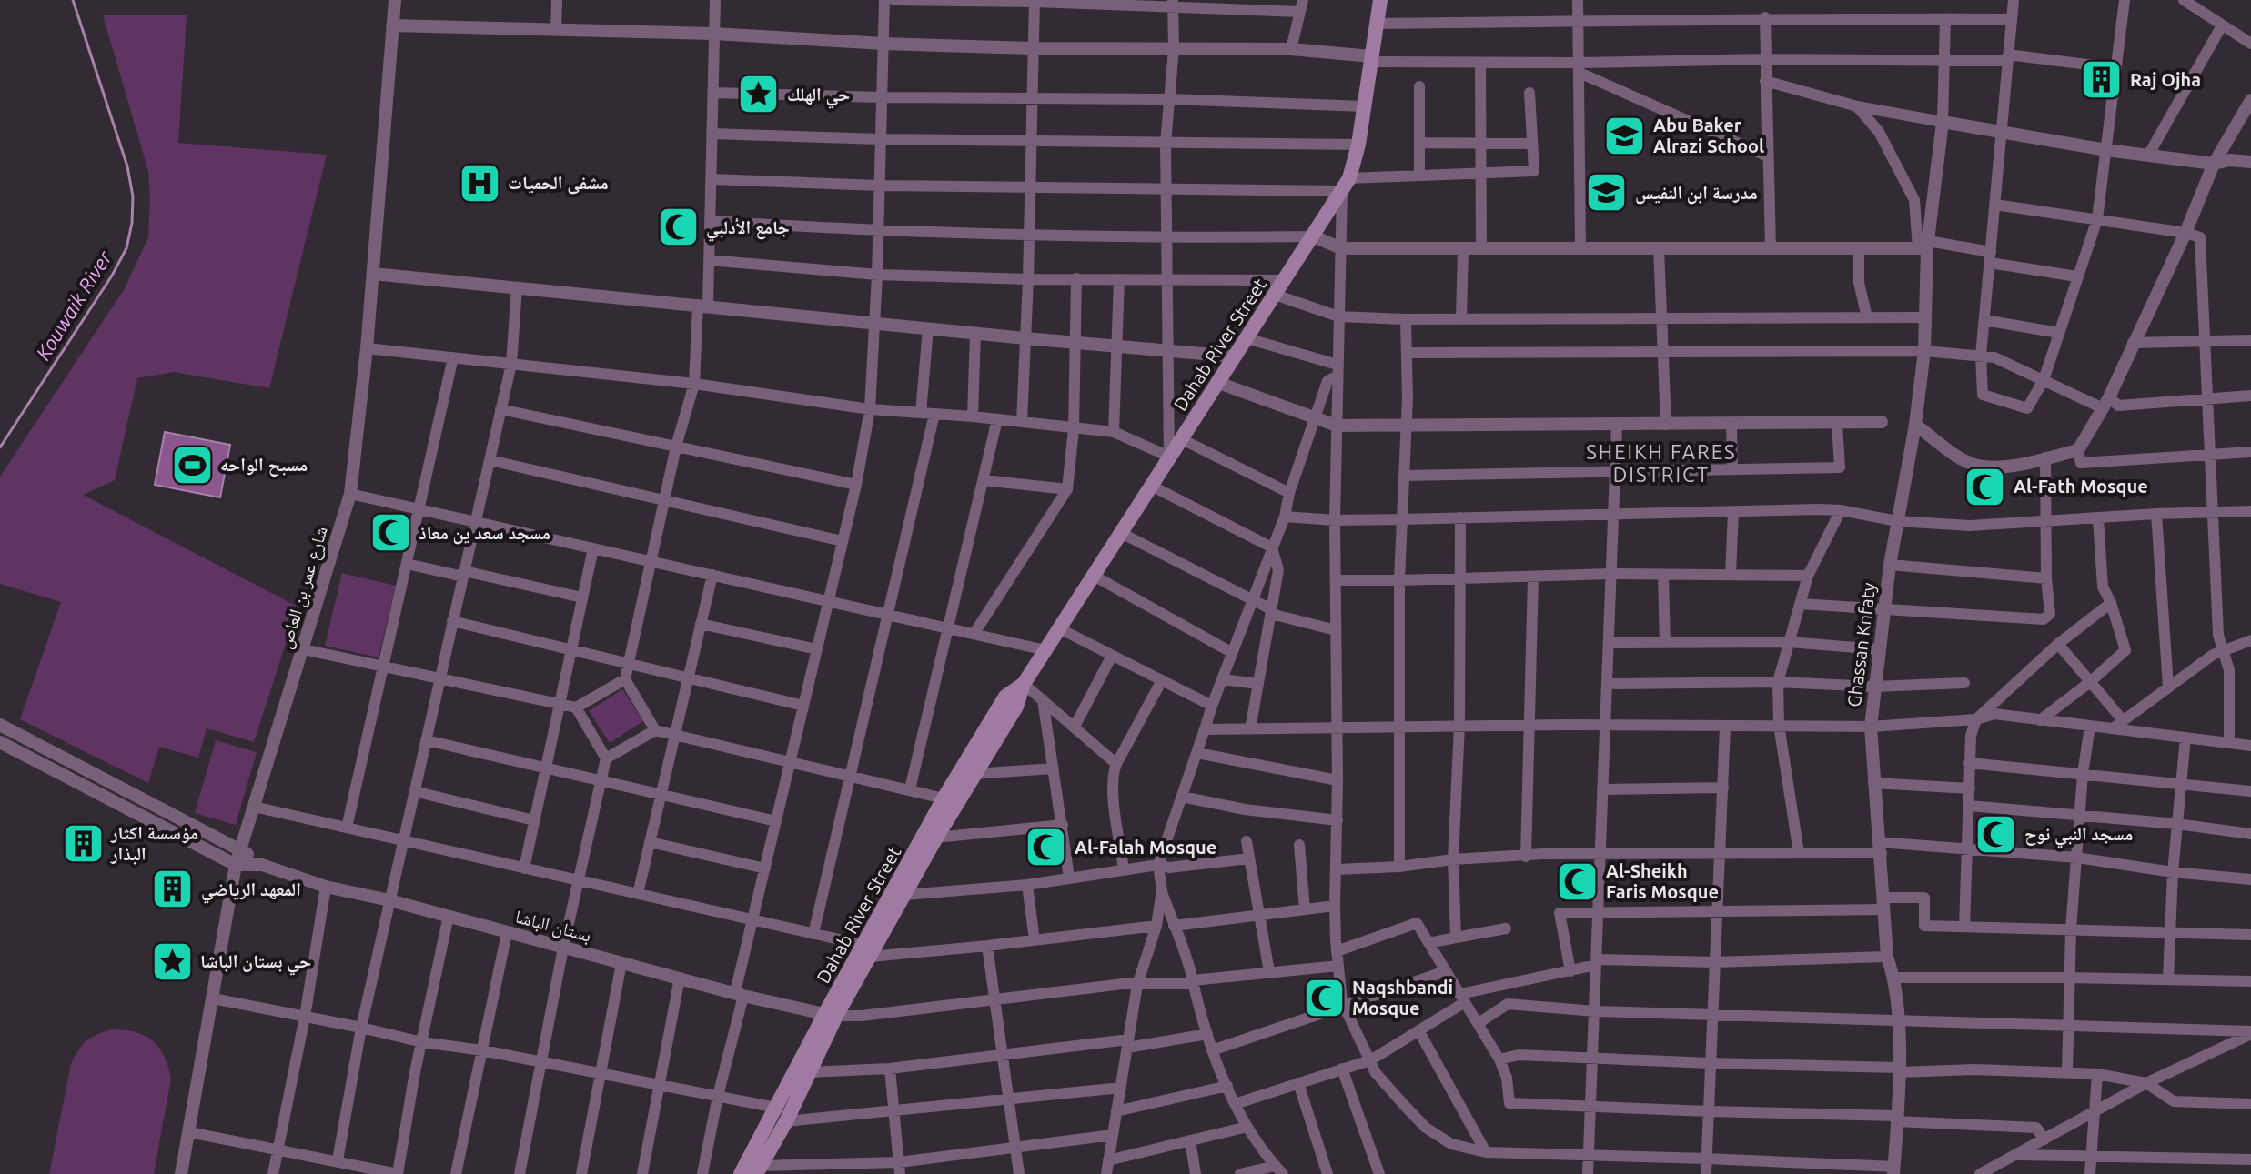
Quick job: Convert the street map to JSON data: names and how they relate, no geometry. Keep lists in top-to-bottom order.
{
  "streets": {
    "main road": ["Dahab River Street"],
    "street": ["شارع عمر بن العاص", "Ghassan Knfaty", "بستان الباشا"]
  },
  "crossings": [
    ["Dahab River Street", "بستان الباشا"],
    ["شارع عمر بن العاص", "بستان الباشا"]
  ],
  "districts": ["SHEIKH FARES DISTRICT"],
  "water": ["Kouwaik River"],
  "places": {
    "building": ["Raj Ojha", "مؤسسة اكثار البذار", "المعهد الرياضي"],
    "place": ["حي الهلك", "حي بستان الباشا"],
    "school or university": ["Abu Baker Alrazi School", "مدرسة ابن النفيس"],
    "hospital": ["مشفى الحميات"],
    "mosque": [
      "جامع الأدلبي",
      "Al-Fath Mosque",
      "مسجد سعد ين معاذ",
      "مسجد النبي نوح",
      "Al-Falah Mosque",
      "Al-Sheikh Faris Mosque",
      "Naqshbandi Mosque"
    ],
    "sports": ["مسبح الواحه"]
  }
}
